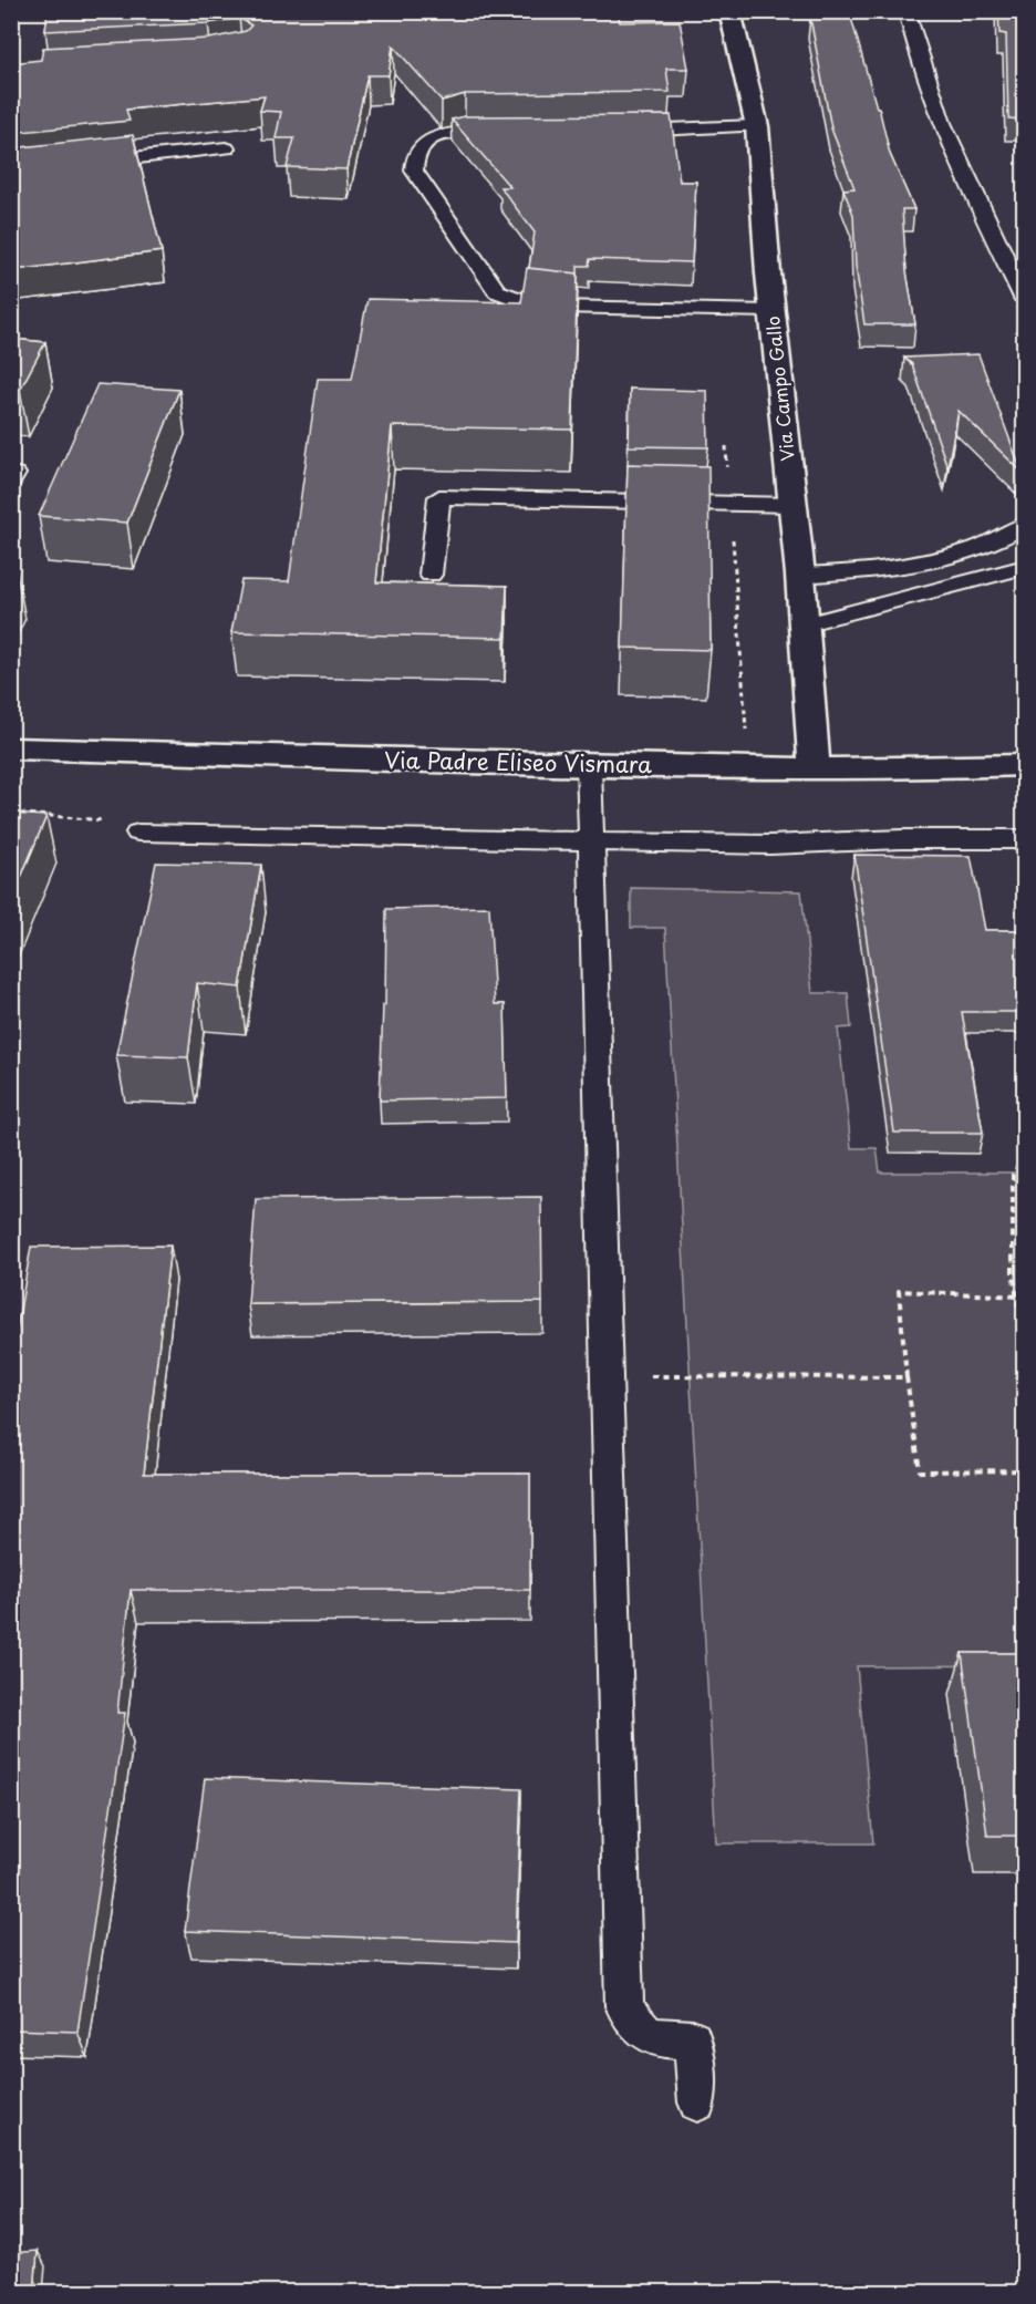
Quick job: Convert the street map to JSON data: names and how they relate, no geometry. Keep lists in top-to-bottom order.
{
  "streets": {
    "street": ["Via Campo Gallo", "Via Padre Eliseo Vismara"]
  },
  "crossings": [
    ["Via Campo Gallo", "Via Padre Eliseo Vismara"]
  ]
}
